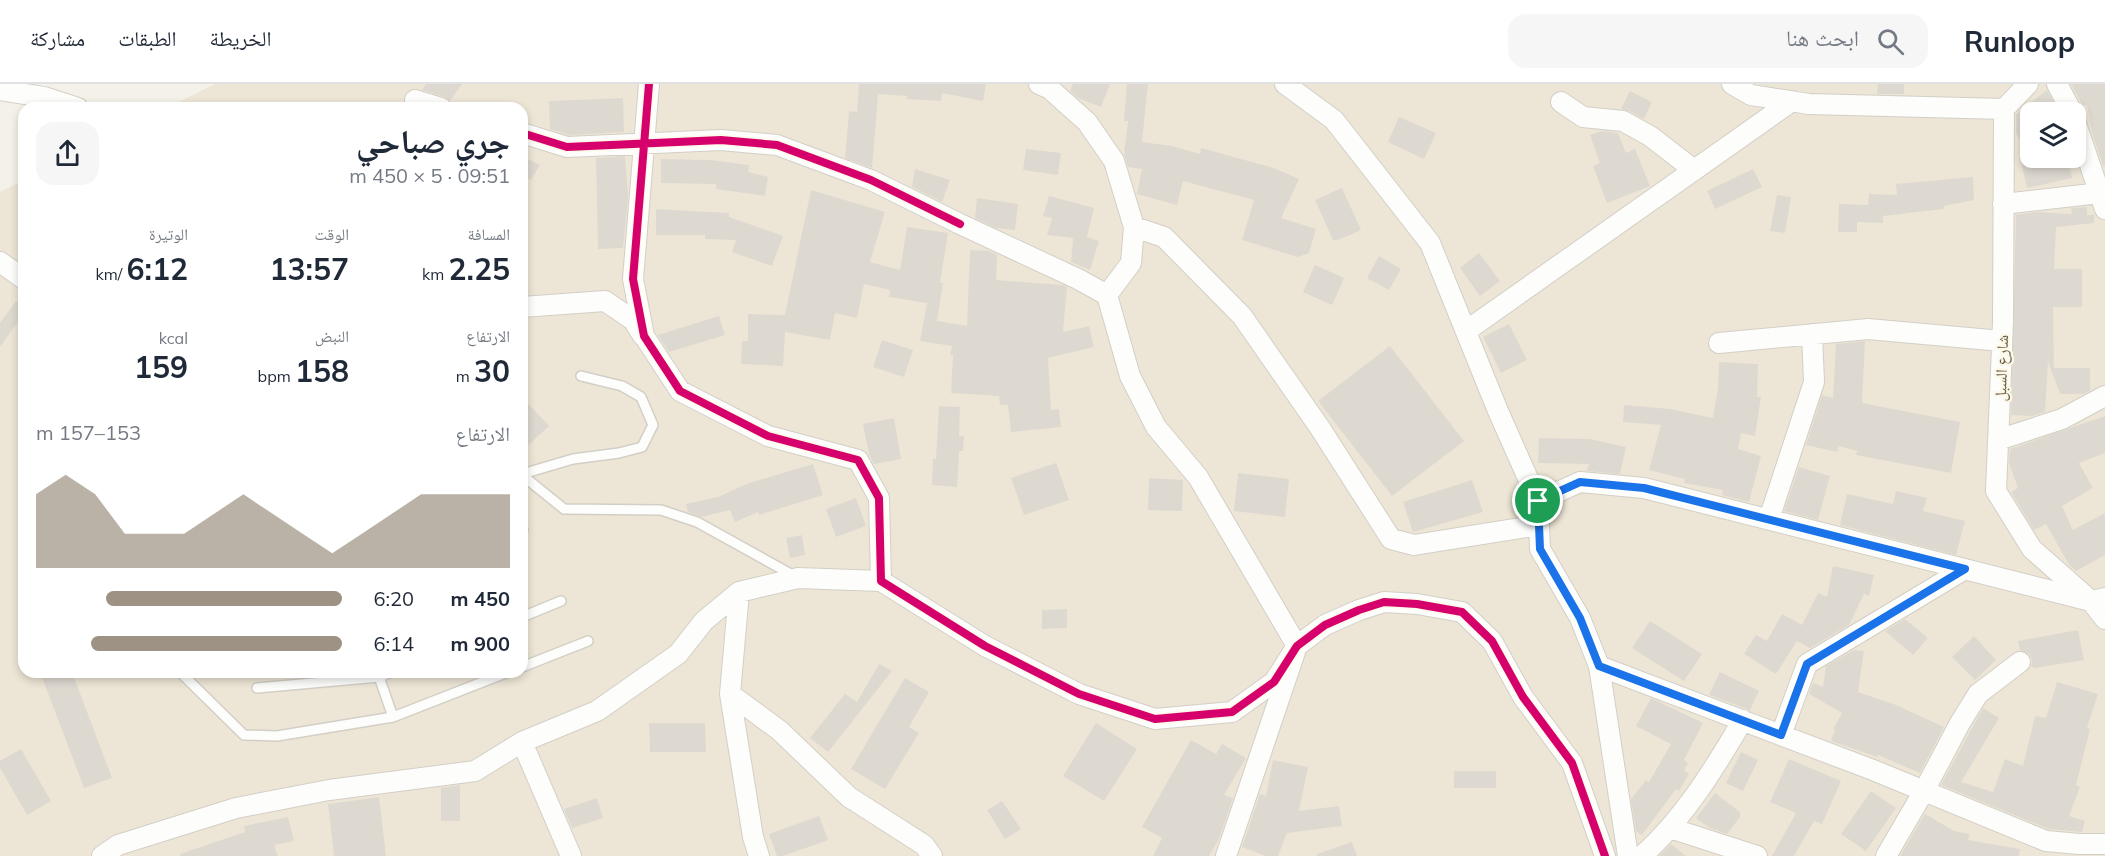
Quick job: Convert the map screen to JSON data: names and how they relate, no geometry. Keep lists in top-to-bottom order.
{
  "streets": {
    "street": ["شارع السبل"]
  },
  "page": {
    "header": "Runloop",
    "search": "ابحث هنا",
    "nav": ["الخريطة", "الطبقات", "مشاركة"],
    "heading": ["جري صباحي", "09:51 · 5 × 450 m"],
    "stats": [
      ["المسافة", "2.25 km"],
      ["الوقت", "13:57"],
      ["الوتيرة", "6:12 /km"],
      ["الارتفاع", "30 m"],
      ["النبض", "158 bpm"],
      ["kcal", "159"]
    ],
    "chart": ["الارتفاع", "153–157 m"],
    "list": [
      {
        "name": "450 m",
        "note": "6:20"
      },
      {
        "name": "900 m",
        "note": "6:14"
      }
    ]
  }
}
